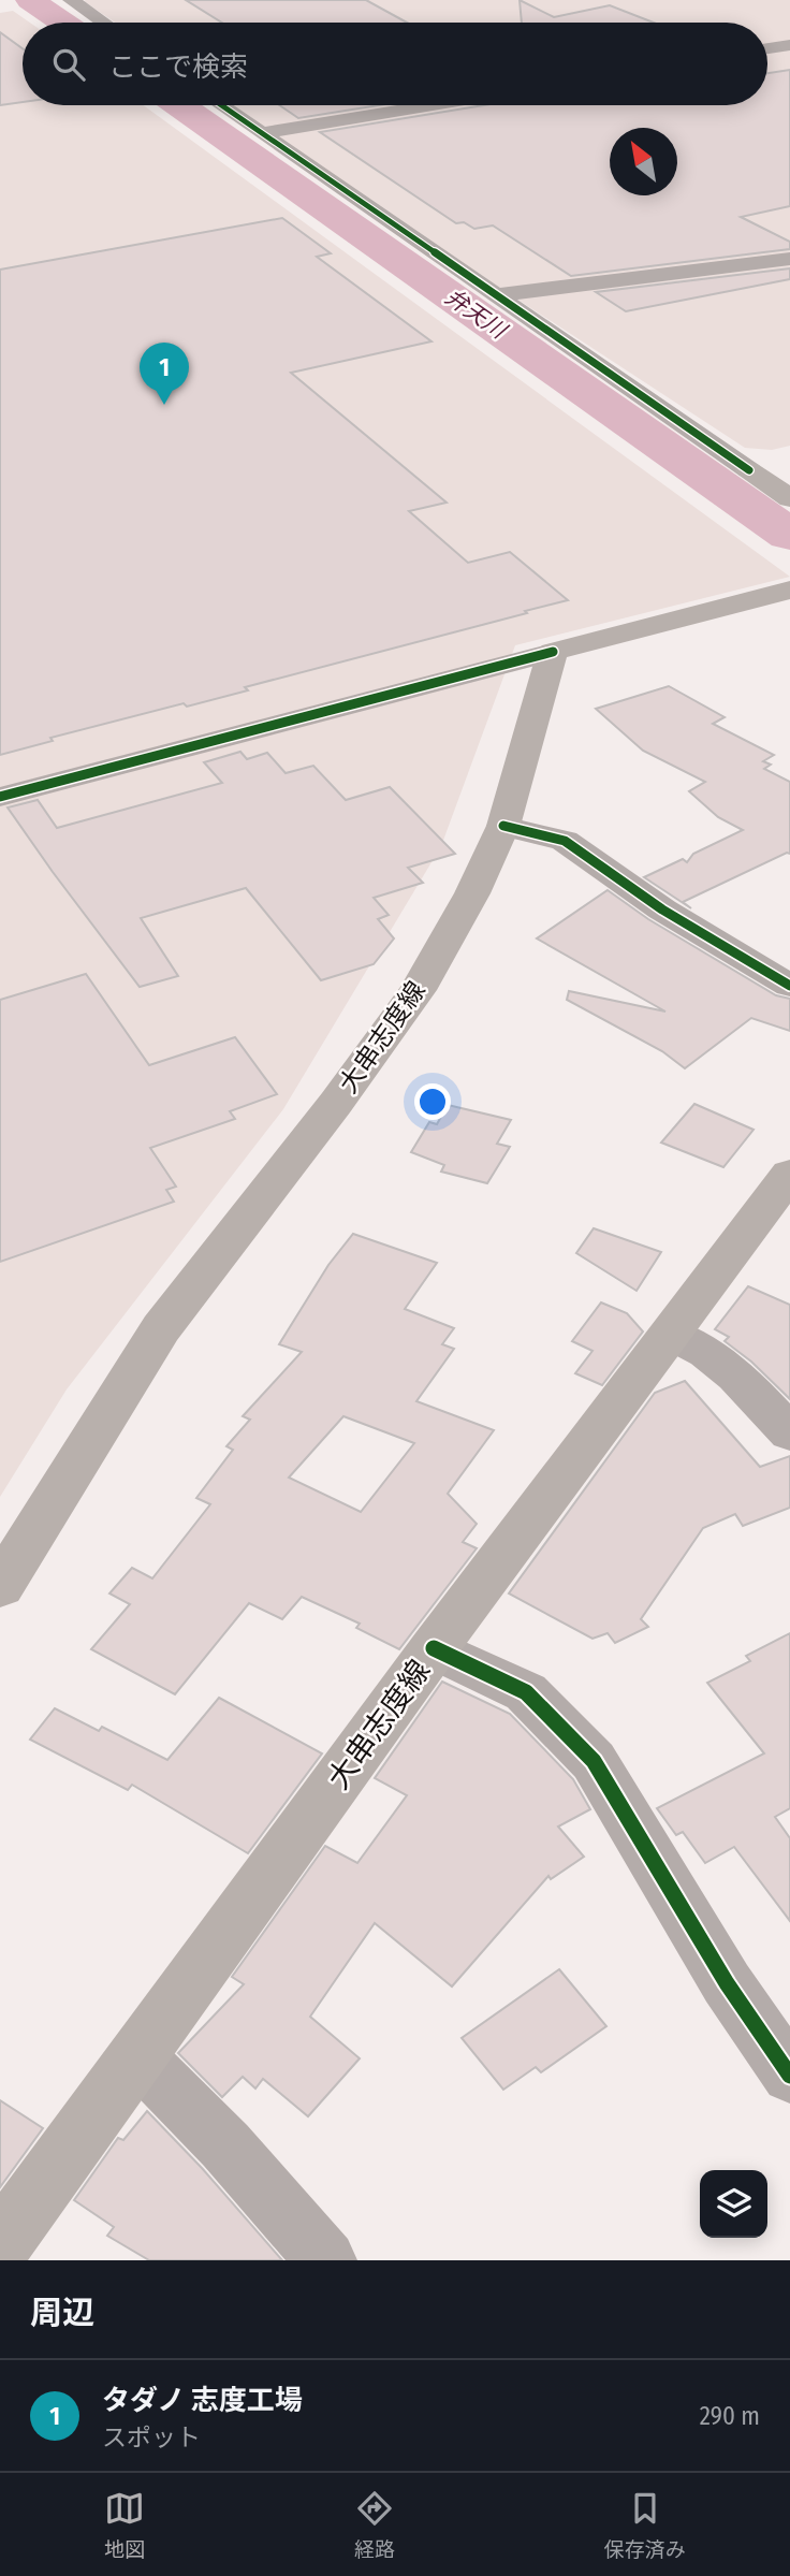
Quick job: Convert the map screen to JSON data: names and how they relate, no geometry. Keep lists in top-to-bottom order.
{
  "streets": {
    "main road": ["大串志度線"]
  },
  "water": ["弁天川"],
  "north": "top left",
  "page": {
    "search": "ここで検索",
    "pins": "1",
    "heading": "周辺",
    "list": [
      {
        "mark": "1",
        "name": "タダノ 志度工場",
        "note": "スポット",
        "value": "290 m"
      }
    ],
    "nav": ["地図", "経路", "保存済み"]
  }
}
